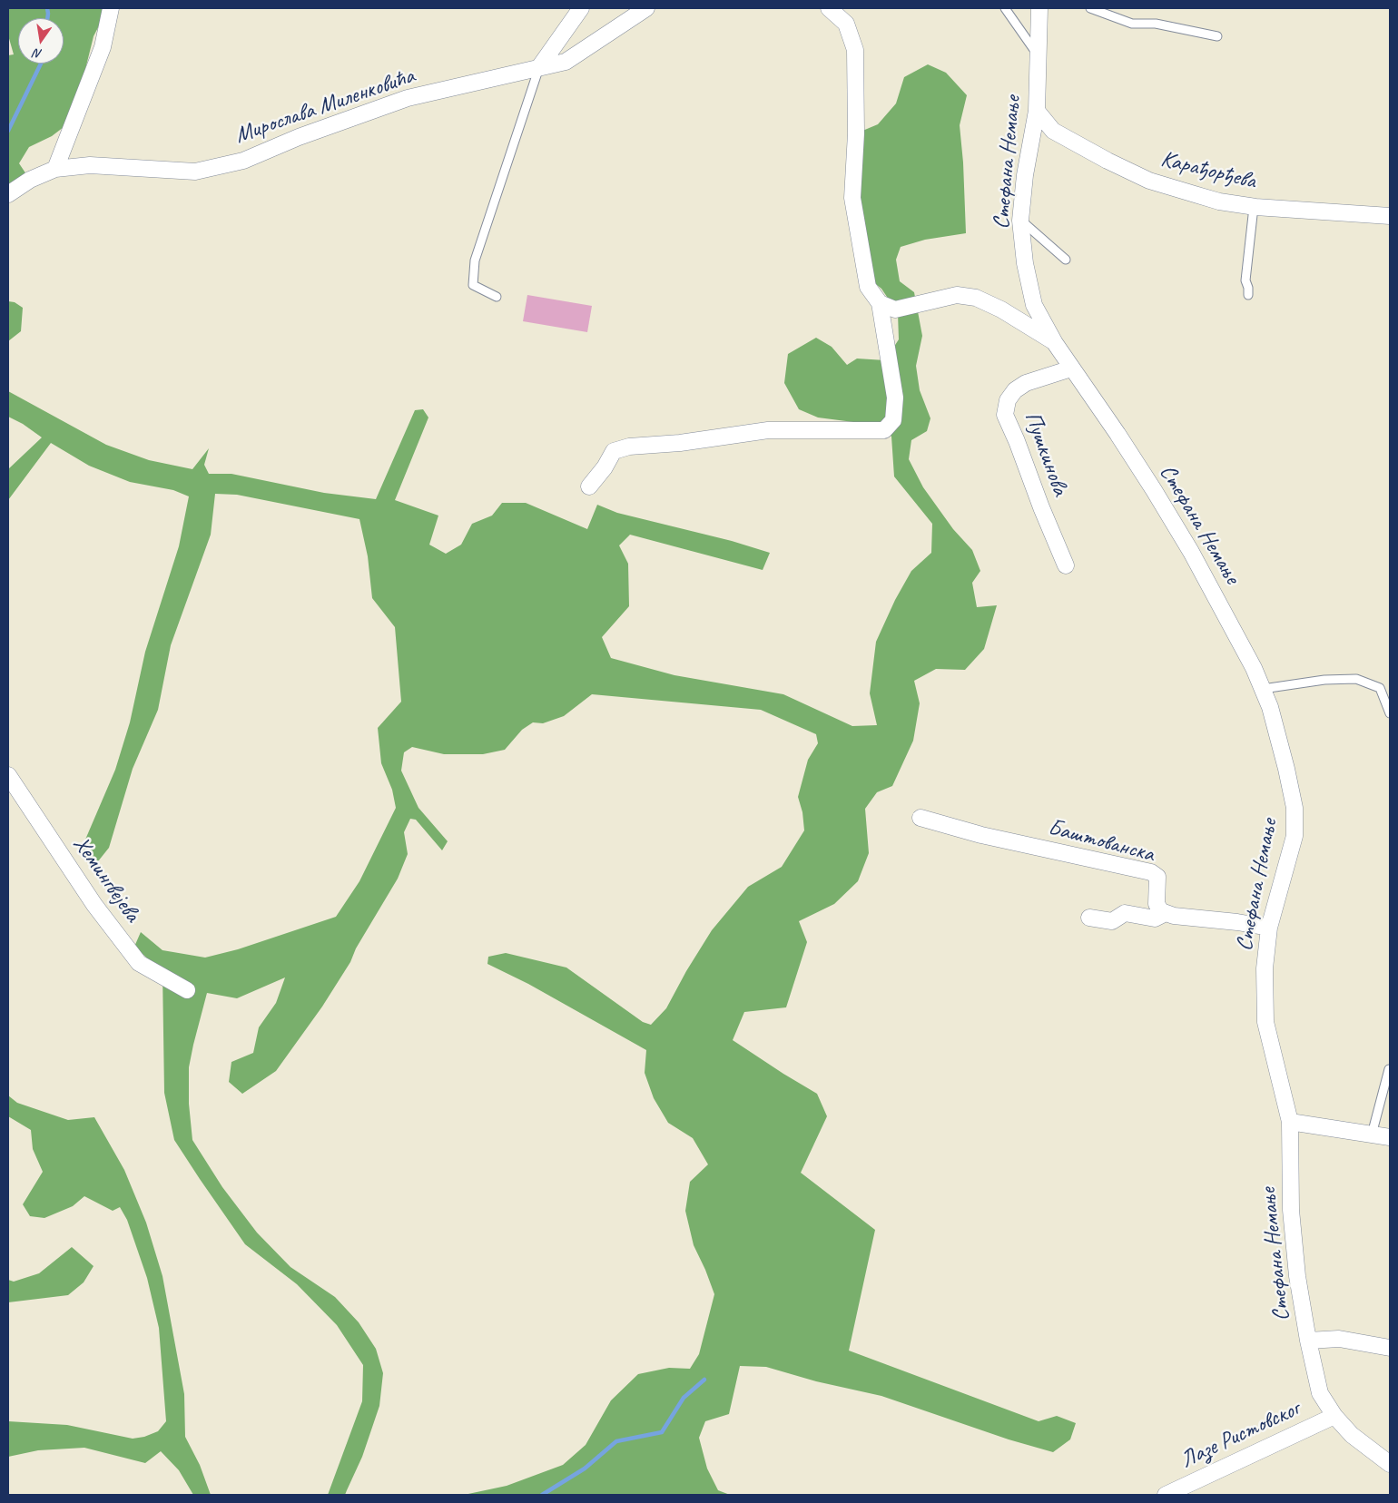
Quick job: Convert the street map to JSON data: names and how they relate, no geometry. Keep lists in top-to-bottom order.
{
  "streets": {
    "street": [
      "Мирослава Миленковића",
      "Стефана Немање",
      "Карађорђева",
      "Пушкинова",
      "Баштованска",
      "Хемингвејева",
      "Лазе Ристовског"
    ]
  },
  "crossings": [
    ["Стефана Немање", "Карађорђева"],
    ["Стефана Немање", "Пушкинова"],
    ["Стефана Немање", "Лазе Ристовског"]
  ],
  "north": "bottom"
}
